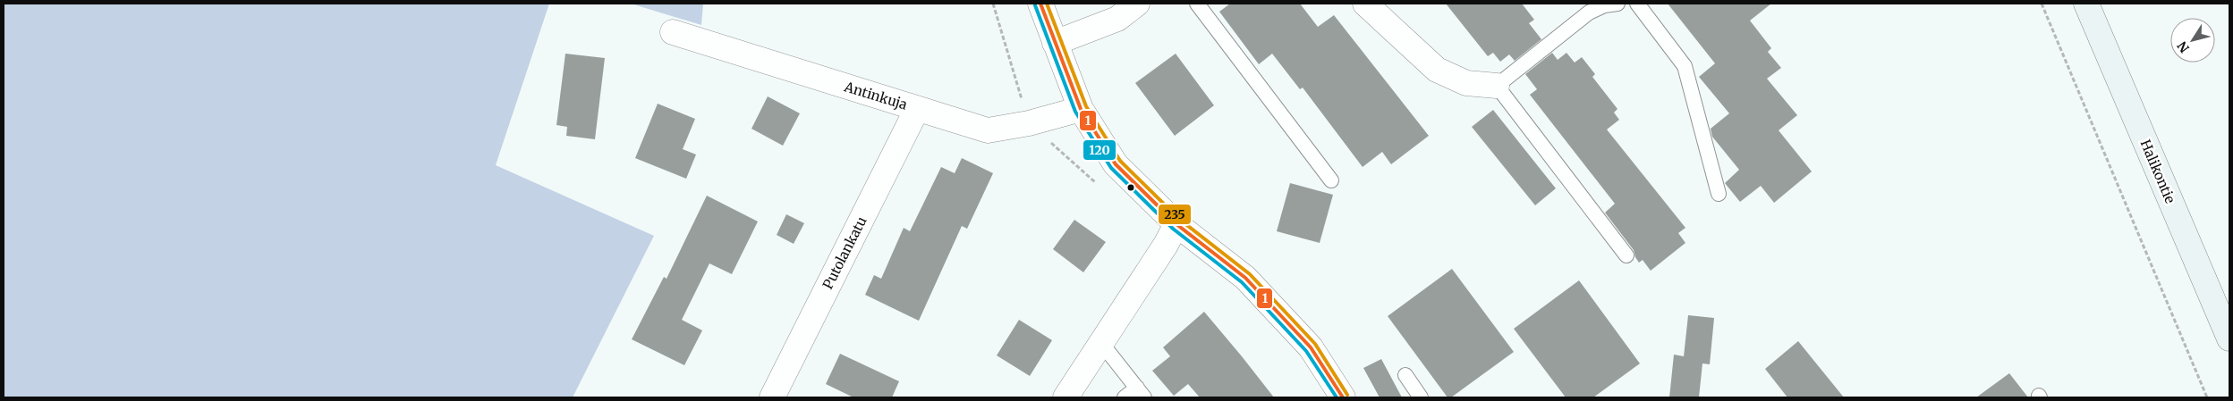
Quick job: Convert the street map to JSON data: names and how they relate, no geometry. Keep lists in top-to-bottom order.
{
  "streets": {
    "main road": ["Halikontie"],
    "street": ["Antinkuja", "Putolankatu"]
  },
  "crossings": [
    ["Antinkuja", "Putolankatu"]
  ],
  "lines": ["transit line 1", "transit line 235", "transit line 120"],
  "north": "bottom left"
}
